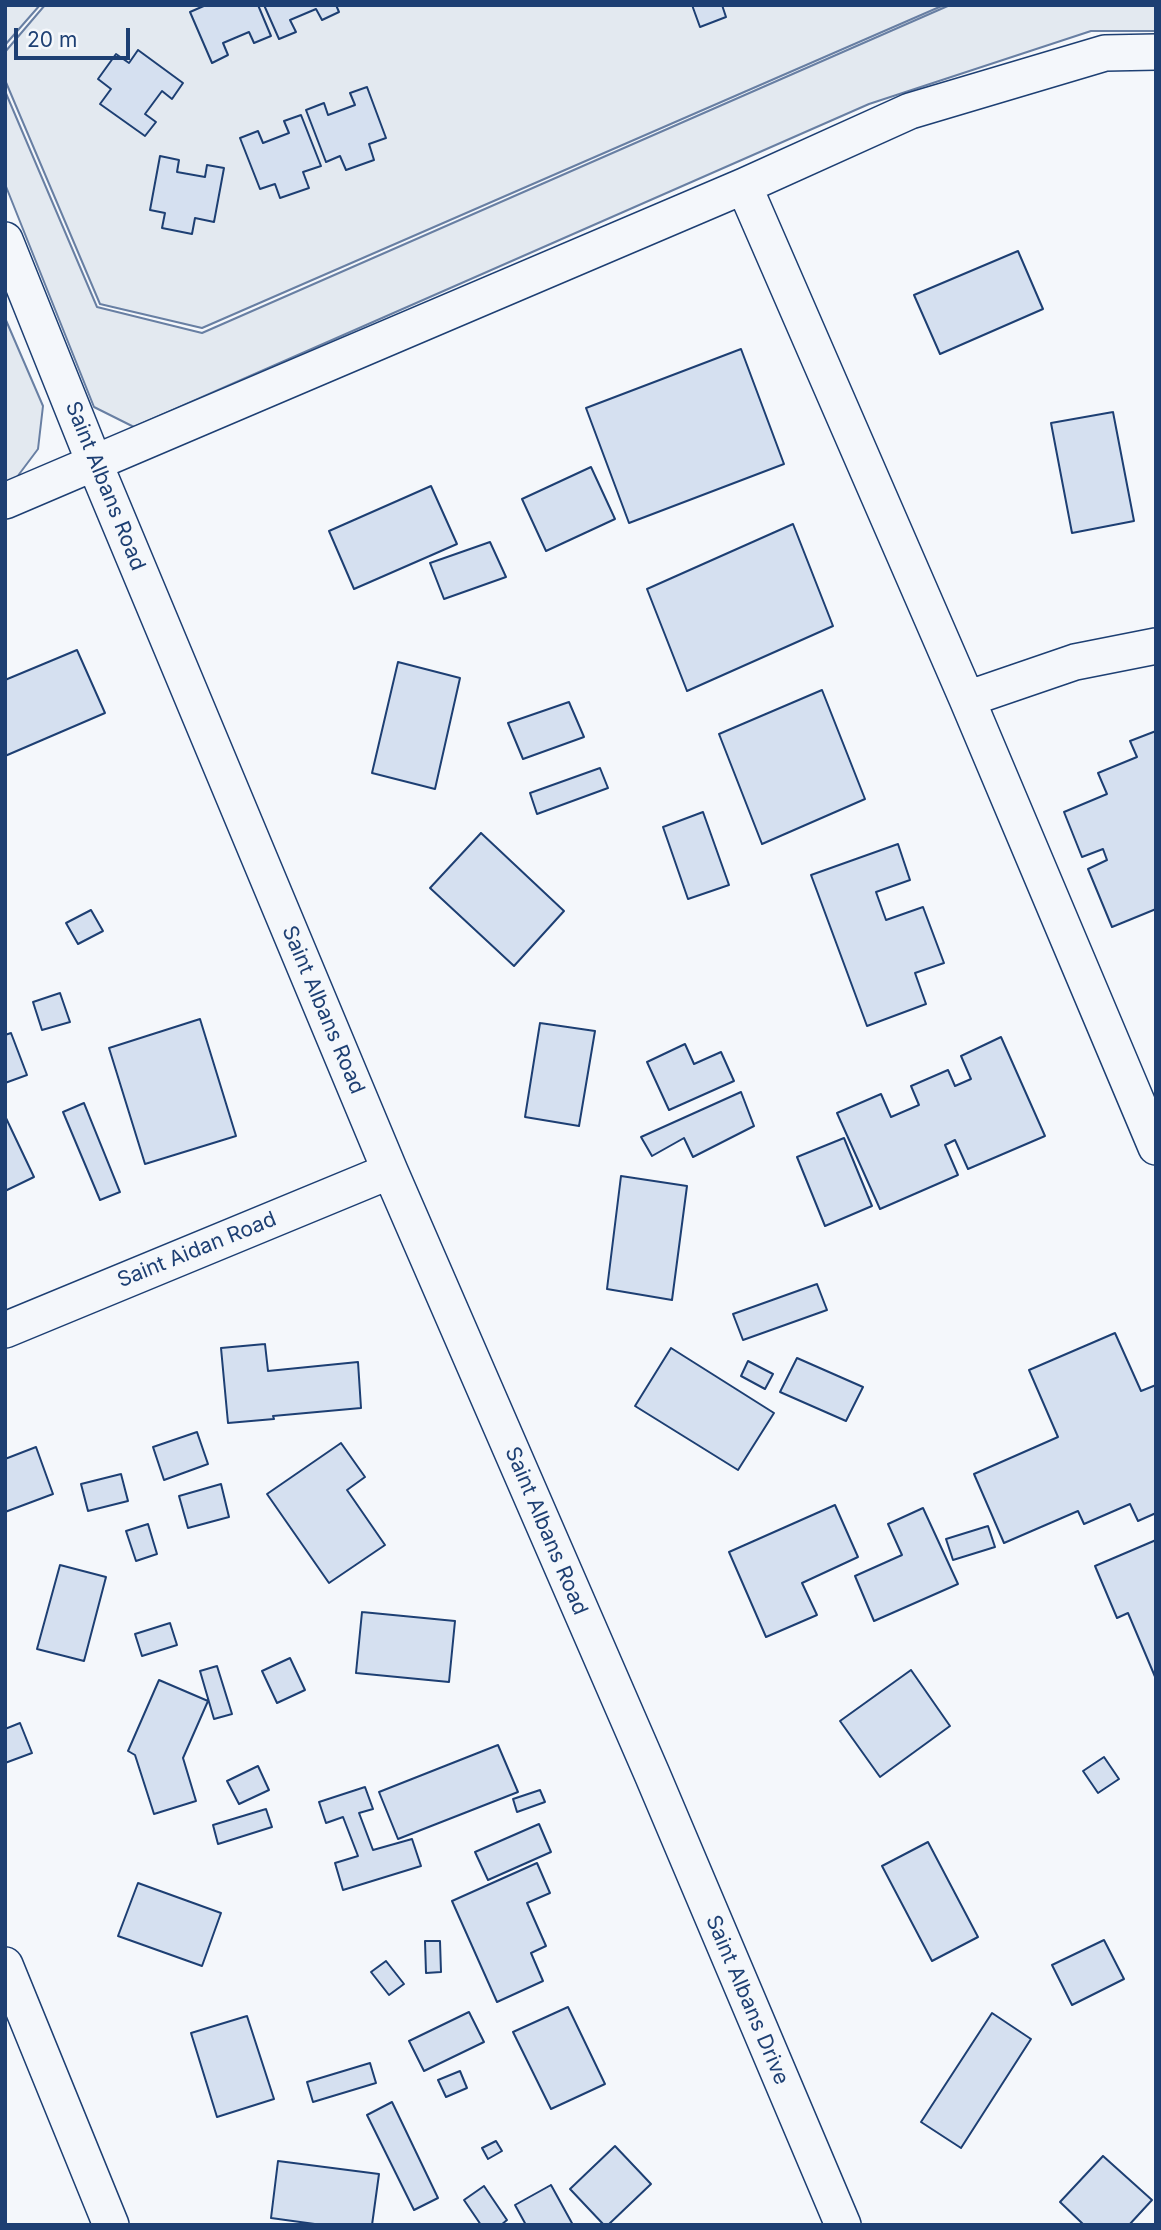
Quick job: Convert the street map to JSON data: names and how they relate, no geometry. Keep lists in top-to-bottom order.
{
  "streets": {
    "street": ["Saint Albans Road", "Saint Aidan Road", "Saint Albans Drive"]
  },
  "crossings": [
    ["Saint Albans Road", "Saint Aidan Road"],
    ["Saint Albans Road", "Saint Albans Drive"]
  ],
  "scale_bar": "20 m"
}
